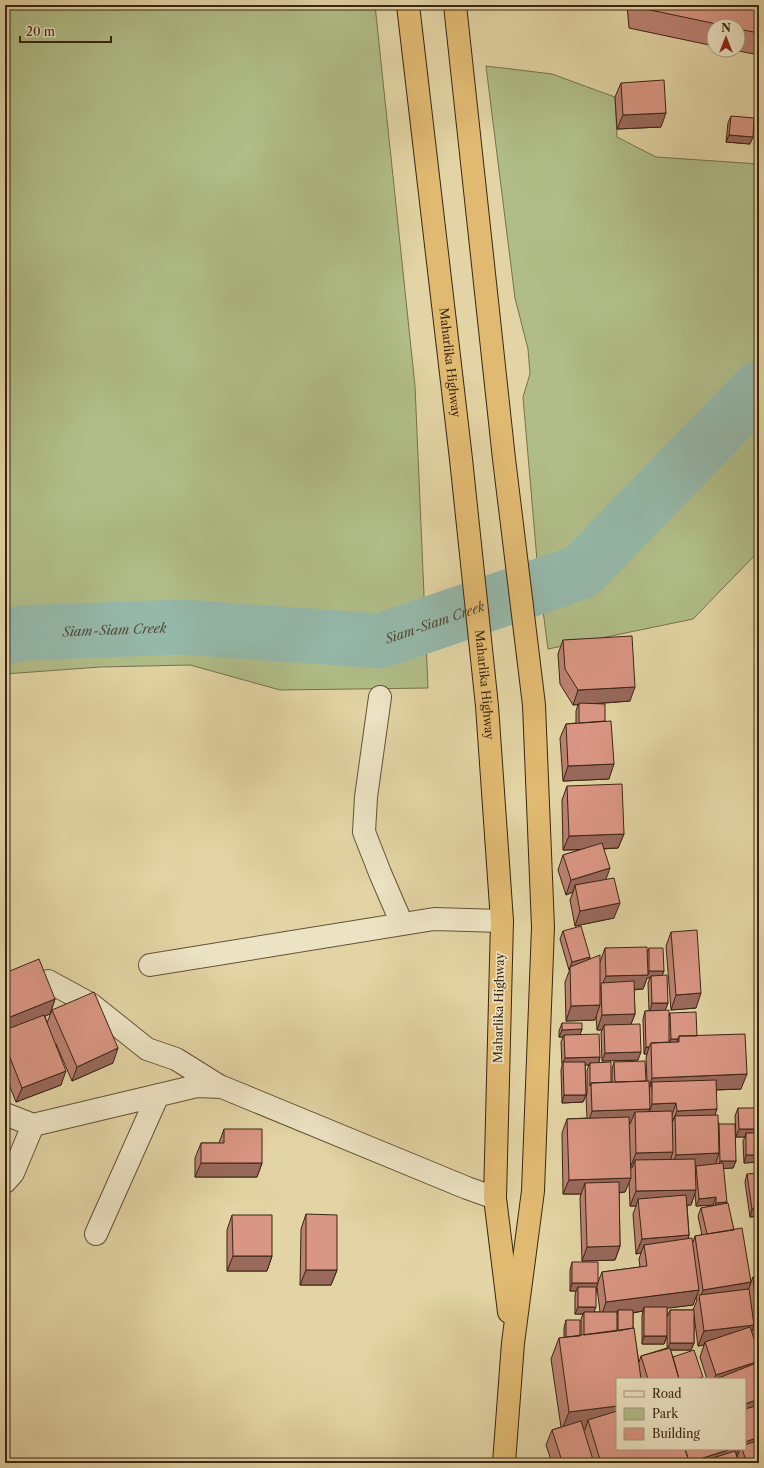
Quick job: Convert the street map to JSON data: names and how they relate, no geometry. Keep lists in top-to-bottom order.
{
  "streets": {
    "highway": ["Maharlika Highway"]
  },
  "water": ["Siam-Siam Creek"],
  "legend": ["Road", "Park", "Building"],
  "scale_bar": "20 m",
  "north": "top"
}
